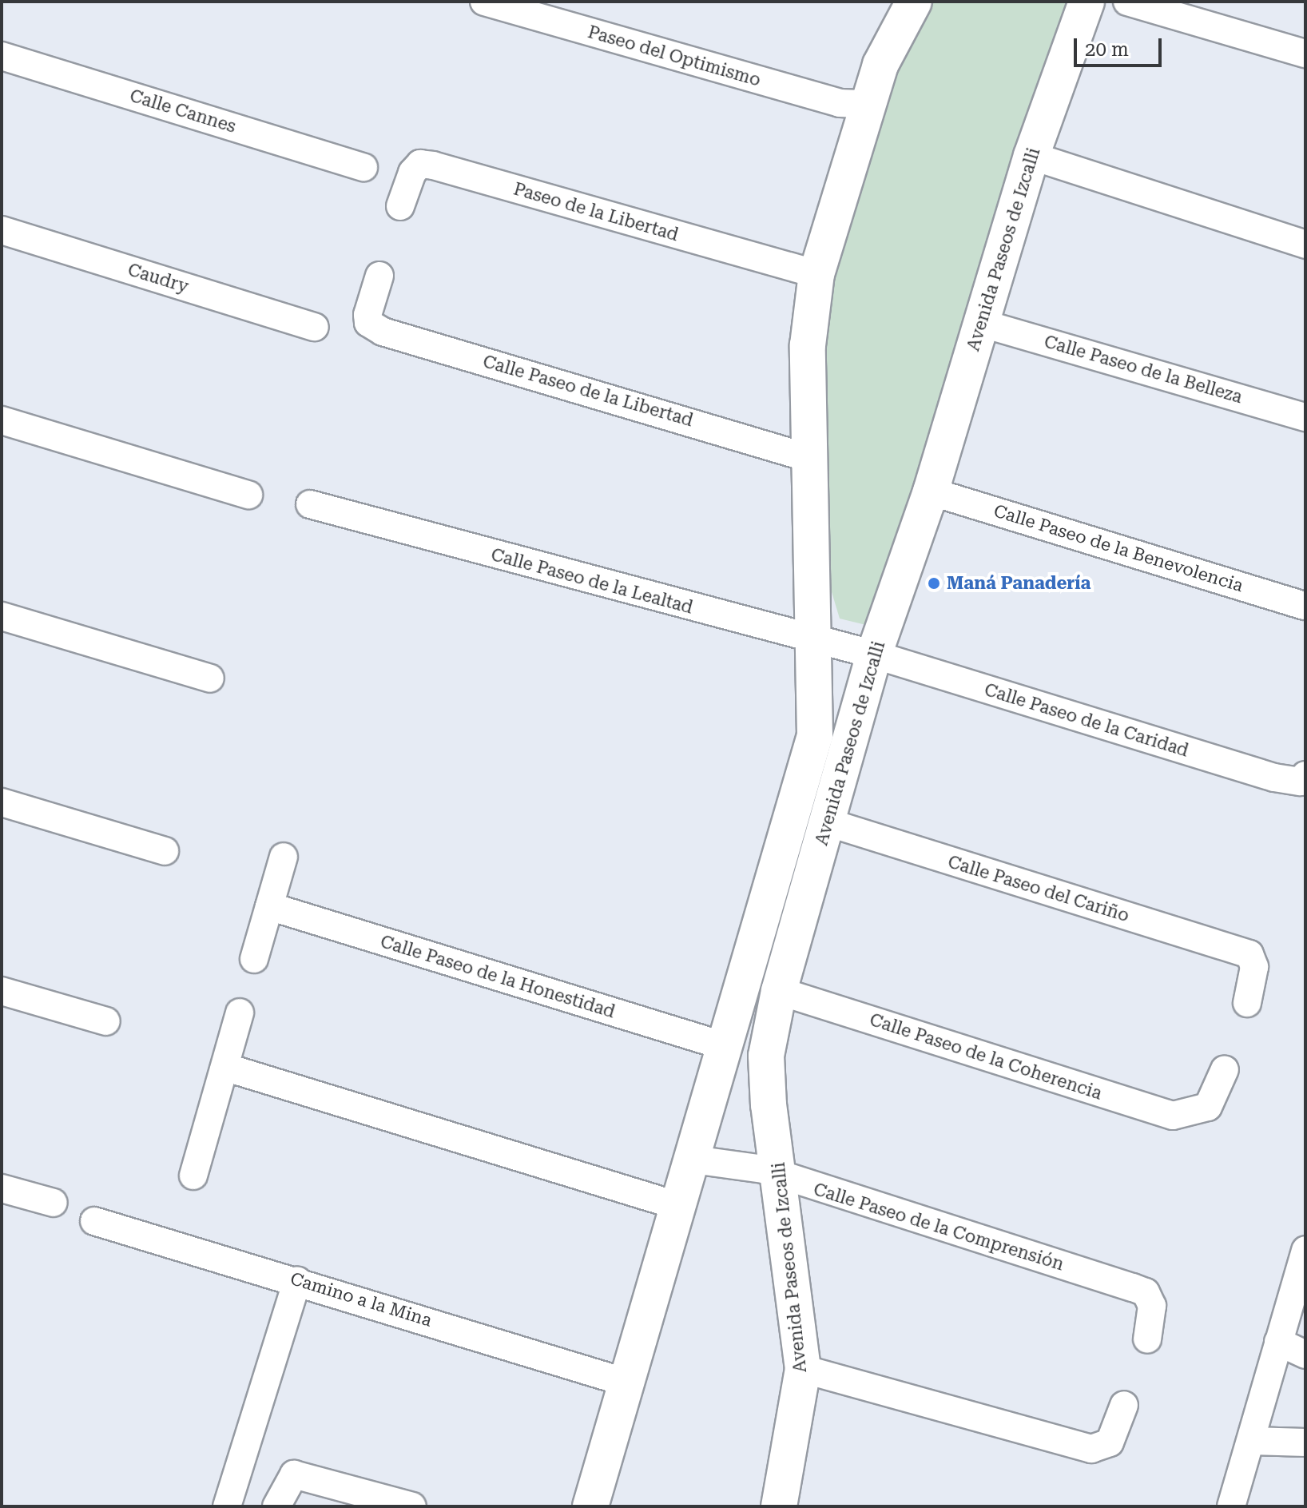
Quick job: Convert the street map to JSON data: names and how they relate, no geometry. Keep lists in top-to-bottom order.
{
  "streets": {
    "street": [
      "Paseo del Optimismo",
      "Calle Cannes",
      "Paseo de la Libertad",
      "Avenida Paseos de Izcalli",
      "Caudry",
      "Calle Paseo de la Belleza",
      "Calle Paseo de la Libertad",
      "Calle Paseo de la Benevolencia",
      "Calle Paseo de la Lealtad",
      "Calle Paseo de la Caridad",
      "Calle Paseo del Cariño",
      "Calle Paseo de la Honestidad",
      "Calle Paseo de la Coherencia",
      "Calle Paseo de la Comprensión",
      "Camino a la Mina"
    ]
  },
  "crossings": [
    ["Paseo del Optimismo", "Avenida Paseos de Izcalli"],
    ["Paseo de la Libertad", "Avenida Paseos de Izcalli"],
    ["Avenida Paseos de Izcalli", "Calle Paseo de la Belleza"],
    ["Avenida Paseos de Izcalli", "Calle Paseo de la Libertad"],
    ["Avenida Paseos de Izcalli", "Calle Paseo de la Benevolencia"],
    ["Avenida Paseos de Izcalli", "Calle Paseo de la Lealtad"],
    ["Avenida Paseos de Izcalli", "Calle Paseo de la Caridad"],
    ["Avenida Paseos de Izcalli", "Calle Paseo del Cariño"],
    ["Avenida Paseos de Izcalli", "Calle Paseo de la Honestidad"],
    ["Avenida Paseos de Izcalli", "Calle Paseo de la Coherencia"],
    ["Avenida Paseos de Izcalli", "Calle Paseo de la Comprensión"],
    ["Avenida Paseos de Izcalli", "Camino a la Mina"],
    ["Calle Paseo de la Lealtad", "Calle Paseo de la Caridad"]
  ],
  "places": ["Maná Panadería"],
  "scale_bar": "20 m"
}
